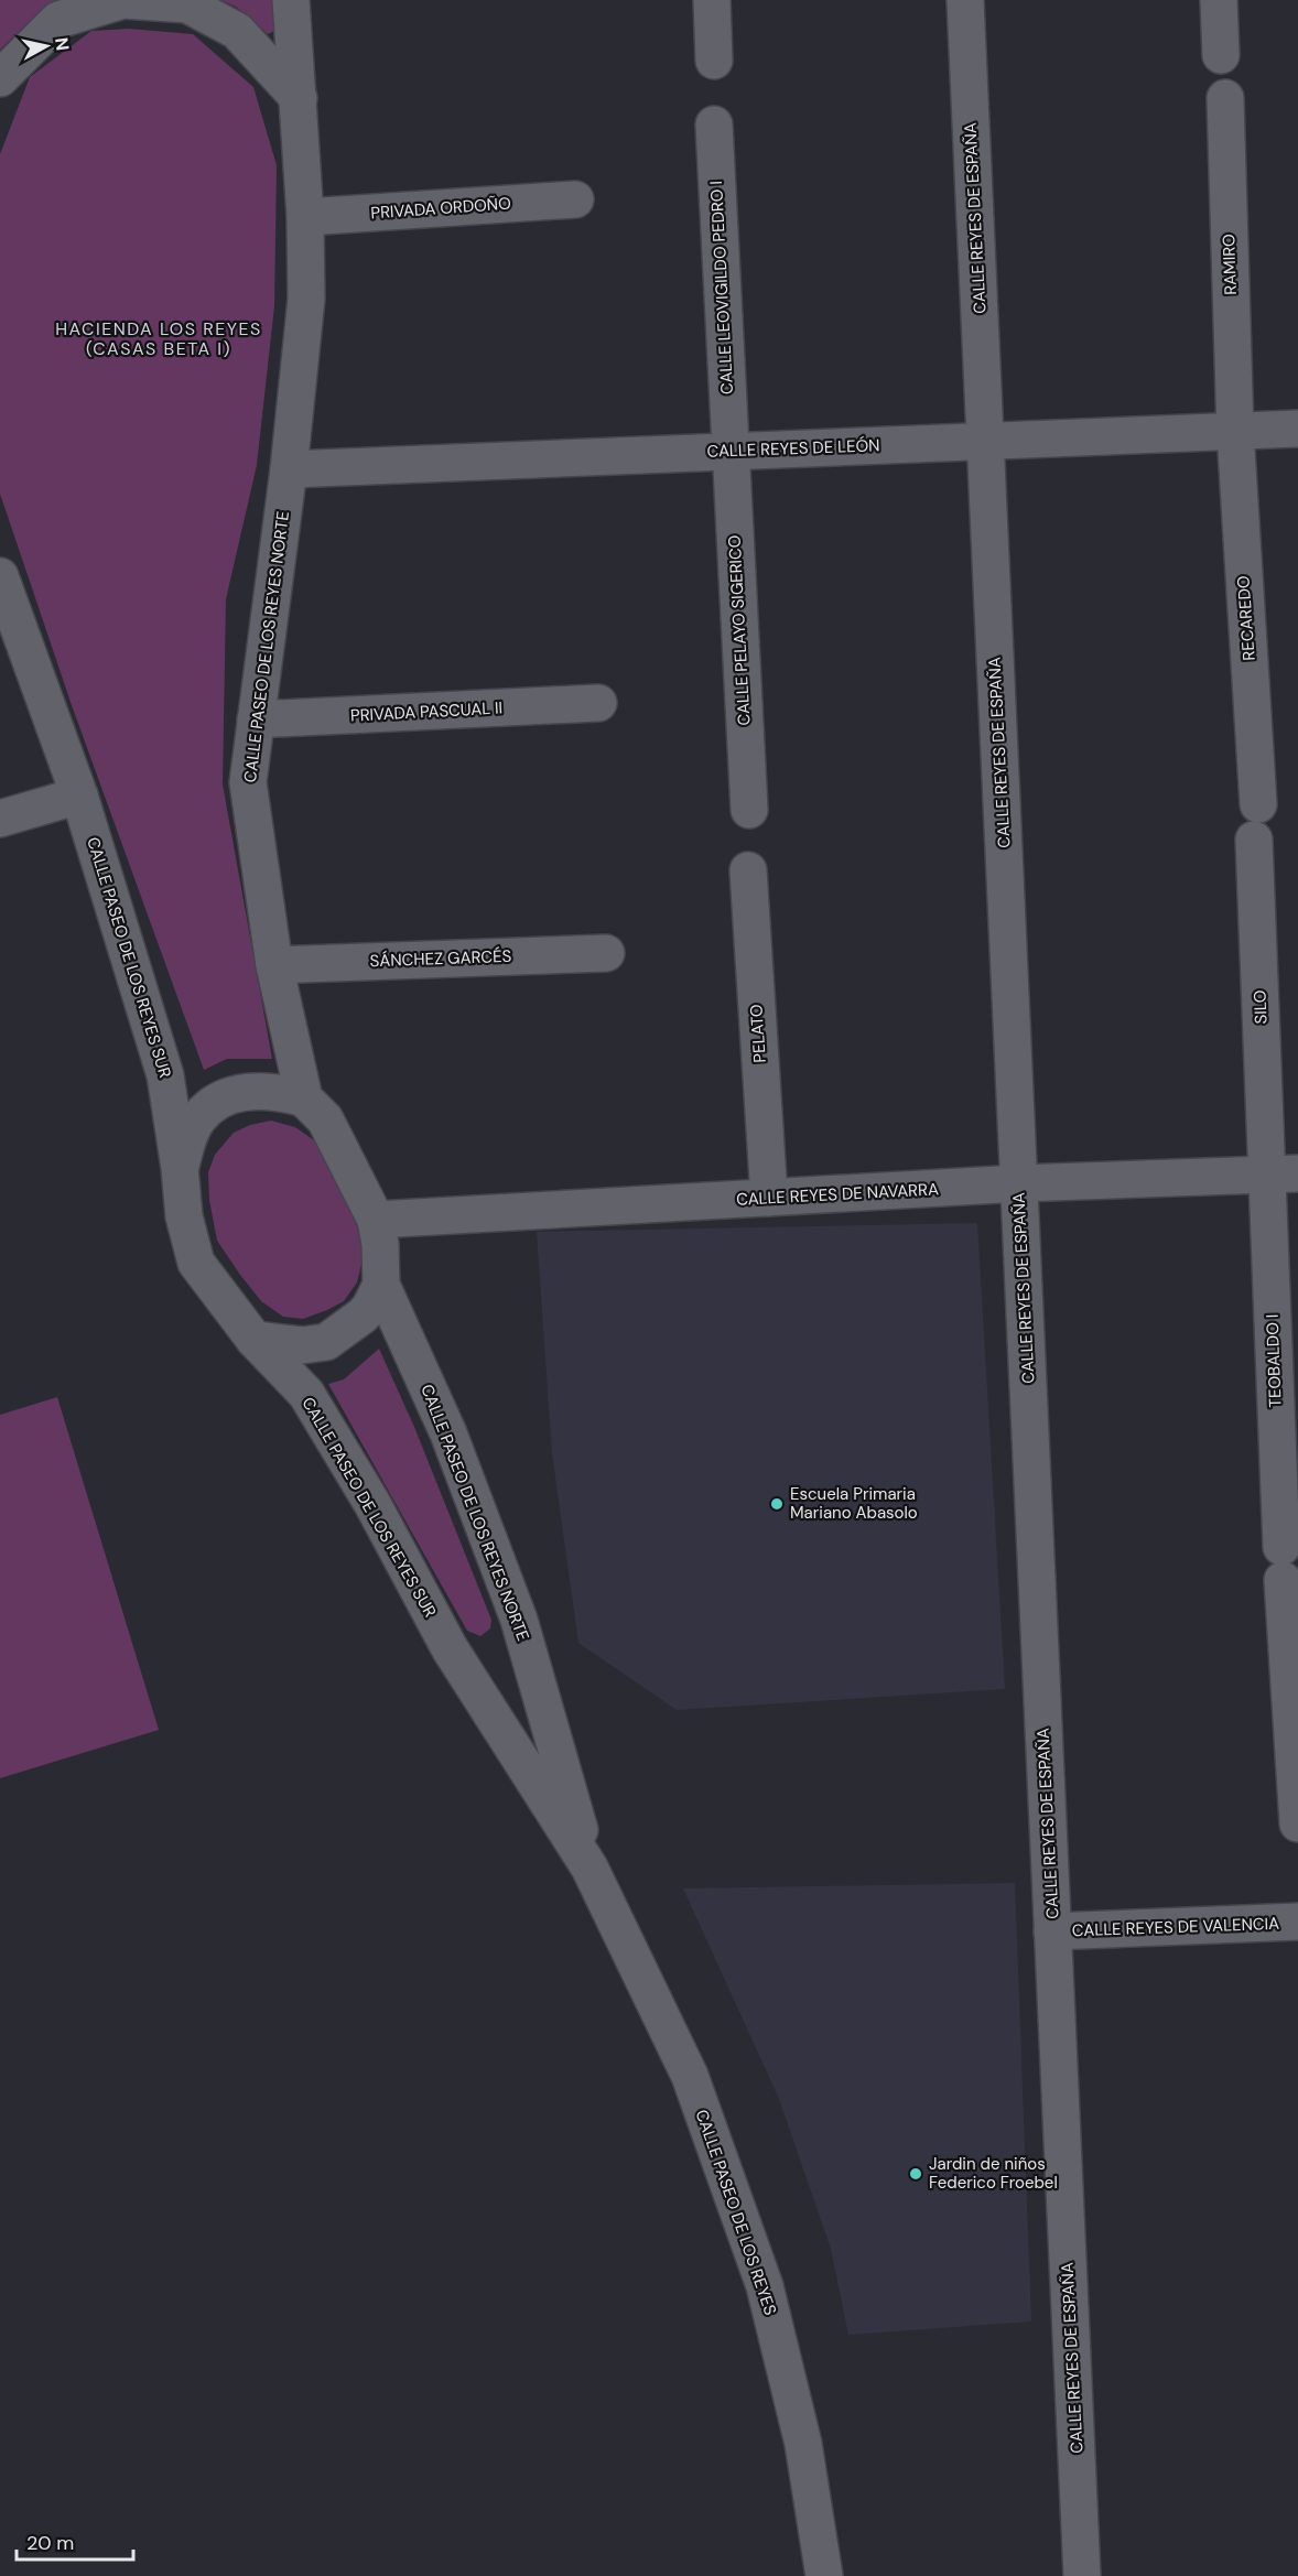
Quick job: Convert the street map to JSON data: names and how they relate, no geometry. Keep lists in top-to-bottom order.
{
  "streets": {
    "street": [
      "PRIVADA ORDOÑO",
      "CALLE REYES DE ESPAÑA",
      "RAMIRO",
      "CALLE LEOVIGILDO PEDRO I",
      "CALLE REYES DE LEÓN",
      "RECAREDO",
      "CALLE PELAYO SIGERICO",
      "CALLE PASEO DE LOS REYES NORTE",
      "PRIVADA PASCUAL II",
      "CALLE PASEO DE LOS REYES SUR",
      "SÁNCHEZ GARCÉS",
      "SILO",
      "PELATO",
      "CALLE REYES DE NAVARRA",
      "TEOBALDO I",
      "CALLE REYES DE VALENCIA",
      "CALLE PASEO DE LOS REYES"
    ]
  },
  "crossings": [
    ["PRIVADA ORDOÑO", "CALLE PASEO DE LOS REYES NORTE"],
    ["CALLE REYES DE ESPAÑA", "CALLE REYES DE LEÓN"],
    ["CALLE REYES DE ESPAÑA", "CALLE REYES DE NAVARRA"],
    ["CALLE REYES DE ESPAÑA", "CALLE REYES DE VALENCIA"],
    ["RAMIRO", "CALLE REYES DE LEÓN"],
    ["RAMIRO", "RECAREDO"],
    ["CALLE LEOVIGILDO PEDRO I", "CALLE REYES DE LEÓN"],
    ["CALLE LEOVIGILDO PEDRO I", "CALLE PELAYO SIGERICO"],
    ["CALLE REYES DE LEÓN", "RECAREDO"],
    ["CALLE REYES DE LEÓN", "CALLE PELAYO SIGERICO"],
    ["CALLE REYES DE LEÓN", "CALLE PASEO DE LOS REYES NORTE"],
    ["RECAREDO", "SILO"],
    ["CALLE PASEO DE LOS REYES NORTE", "PRIVADA PASCUAL II"],
    ["CALLE PASEO DE LOS REYES NORTE", "CALLE PASEO DE LOS REYES SUR"],
    ["CALLE PASEO DE LOS REYES NORTE", "SÁNCHEZ GARCÉS"],
    ["CALLE PASEO DE LOS REYES NORTE", "CALLE REYES DE NAVARRA"],
    ["CALLE PASEO DE LOS REYES NORTE", "CALLE PASEO DE LOS REYES"],
    ["CALLE PASEO DE LOS REYES SUR", "CALLE REYES DE NAVARRA"],
    ["CALLE PASEO DE LOS REYES SUR", "CALLE PASEO DE LOS REYES"],
    ["SILO", "CALLE REYES DE NAVARRA"],
    ["SILO", "TEOBALDO I"],
    ["PELATO", "CALLE REYES DE NAVARRA"],
    ["CALLE REYES DE NAVARRA", "TEOBALDO I"]
  ],
  "districts": ["HACIENDA LOS REYES (CASAS BETA I)"],
  "places": ["Escuela Primaria Mariano Abasolo", "Jardin de niños Federico Froebel"],
  "scale_bar": "20 m",
  "north": "right"
}
